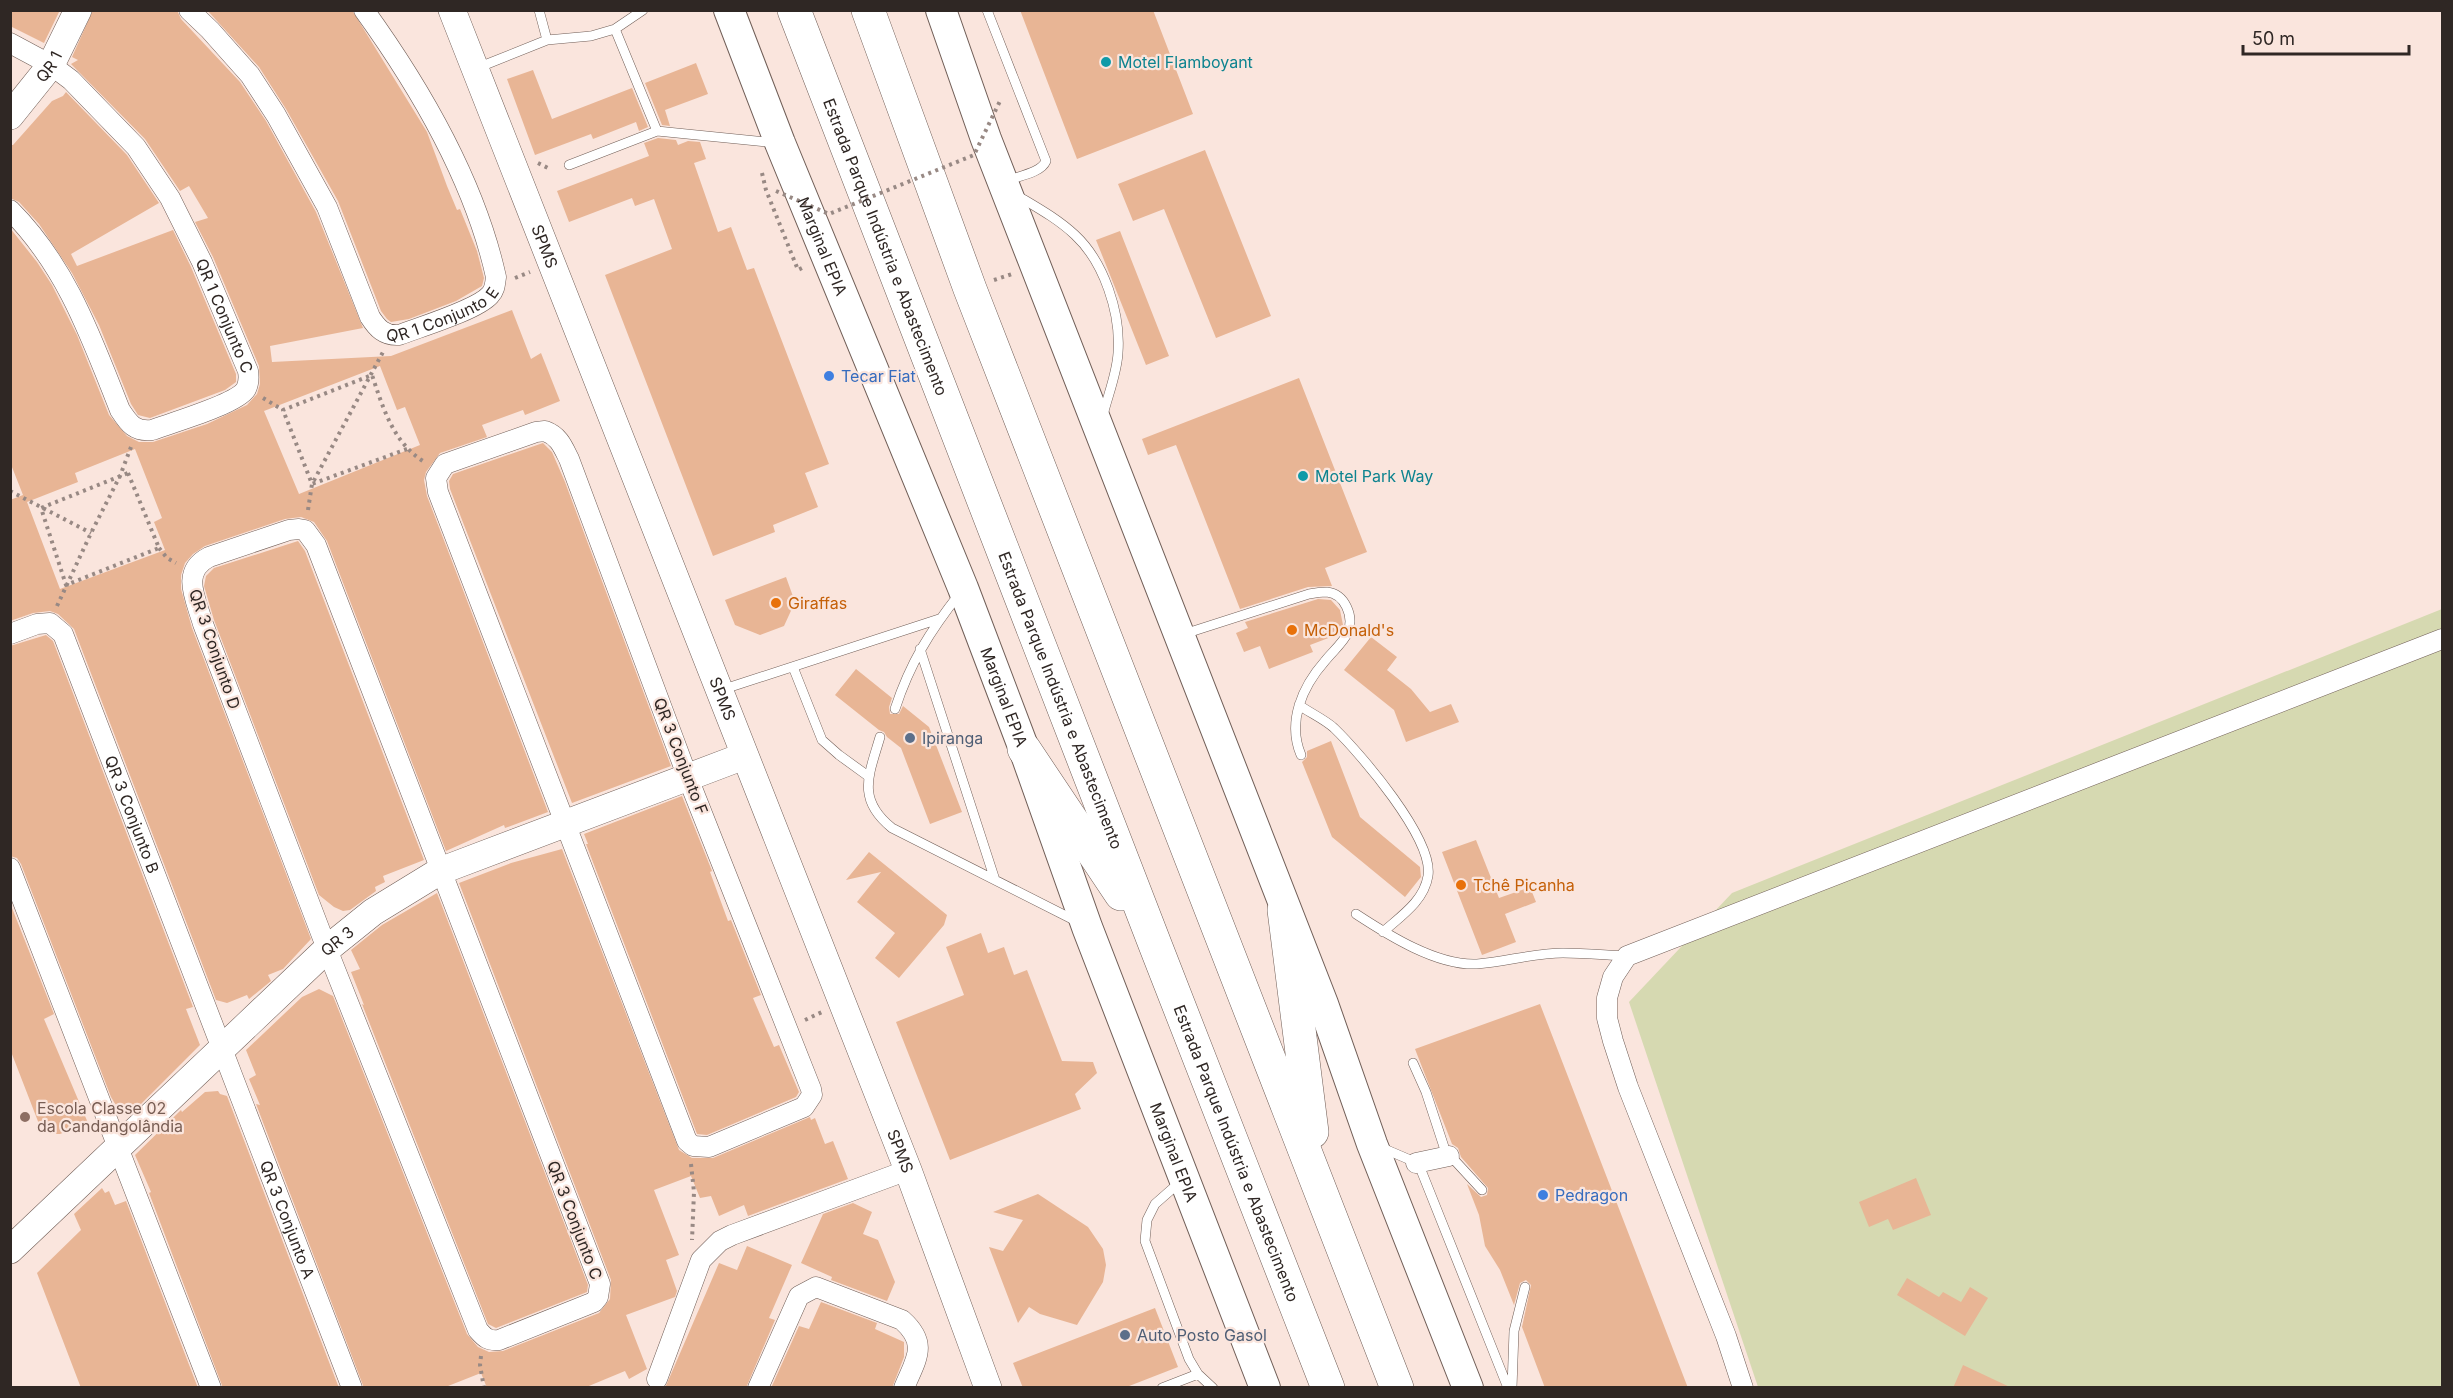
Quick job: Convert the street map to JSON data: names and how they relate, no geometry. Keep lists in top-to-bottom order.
{
  "streets": {
    "highway": ["Estrada Parque Indústria e Abastecimento"],
    "main road": ["Marginal EPIA"],
    "street": [
      "QR 1",
      "SPMS",
      "QR 1 Conjunto E",
      "QR 1 Conjunto C",
      "QR 3 Conjunto D",
      "QR 3 Conjunto F",
      "QR 3 Conjunto B",
      "QR 3",
      "QR 3 Conjunto A",
      "QR 3 Conjunto C"
    ]
  },
  "crossings": [
    ["QR 1", "QR 1 Conjunto C"],
    ["SPMS", "QR 3"],
    ["QR 3 Conjunto D", "QR 3"],
    ["QR 3 Conjunto F", "QR 3"],
    ["QR 3 Conjunto B", "QR 3"],
    ["QR 3 Conjunto B", "QR 3 Conjunto A"],
    ["QR 3", "QR 3 Conjunto A"],
    ["QR 3", "QR 3 Conjunto C"]
  ],
  "places": [
    "Motel Flamboyant",
    "Tecar Fiat",
    "Motel Park Way",
    "Giraffas",
    "McDonald's",
    "Ipiranga",
    "Tchê Picanha",
    "Escola Classe 02 da Candangolândia",
    "Pedragon",
    "Auto Posto Gasol"
  ],
  "scale_bar": "50 m"
}
